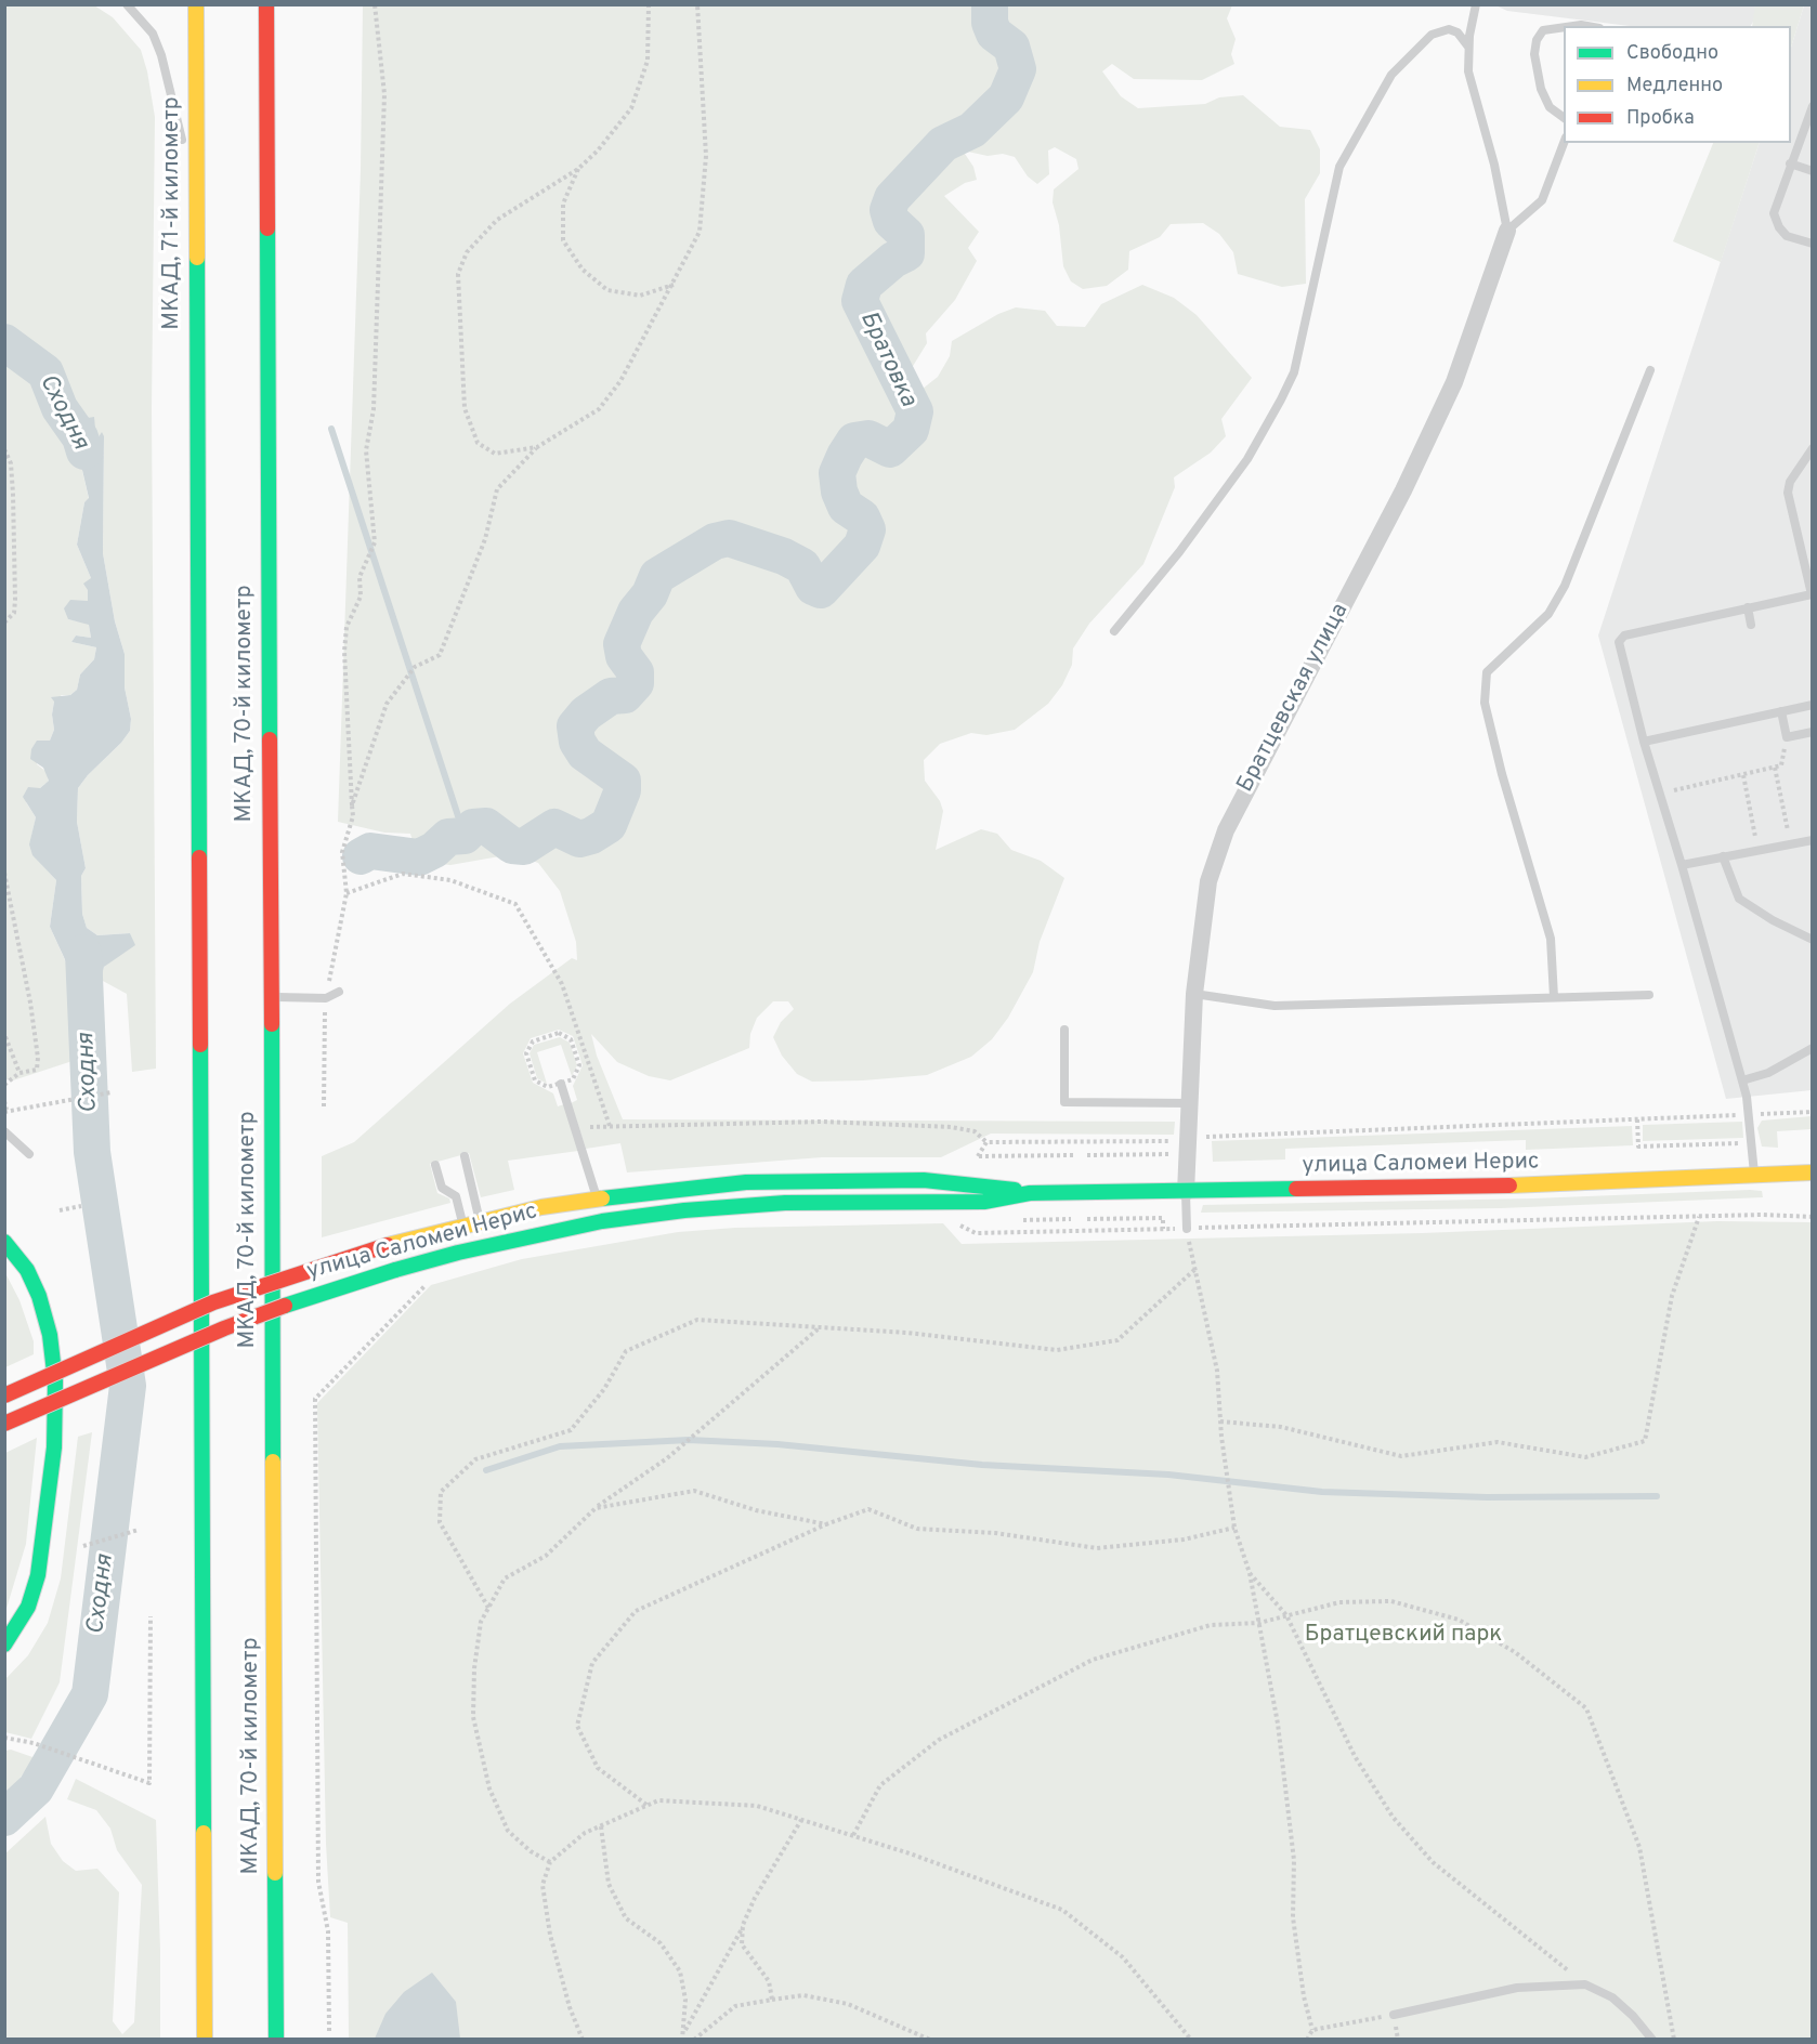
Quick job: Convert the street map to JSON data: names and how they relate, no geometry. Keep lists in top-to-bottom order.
{
  "streets": {
    "main road": ["МКАД, 71-й километр", "МКАД, 70-й километр", "улица Саломеи Нерис"],
    "street": ["Братцевская улица"]
  },
  "crossings": [
    ["МКАД, 71-й километр", "МКАД, 70-й километр"],
    ["Братцевская улица", "улица Саломеи Нерис"]
  ],
  "water": ["Братовка", "Сходня"],
  "parks": ["Братцевский парк"],
  "legend": ["Свободно", "Медленно", "Пробка"]
}
